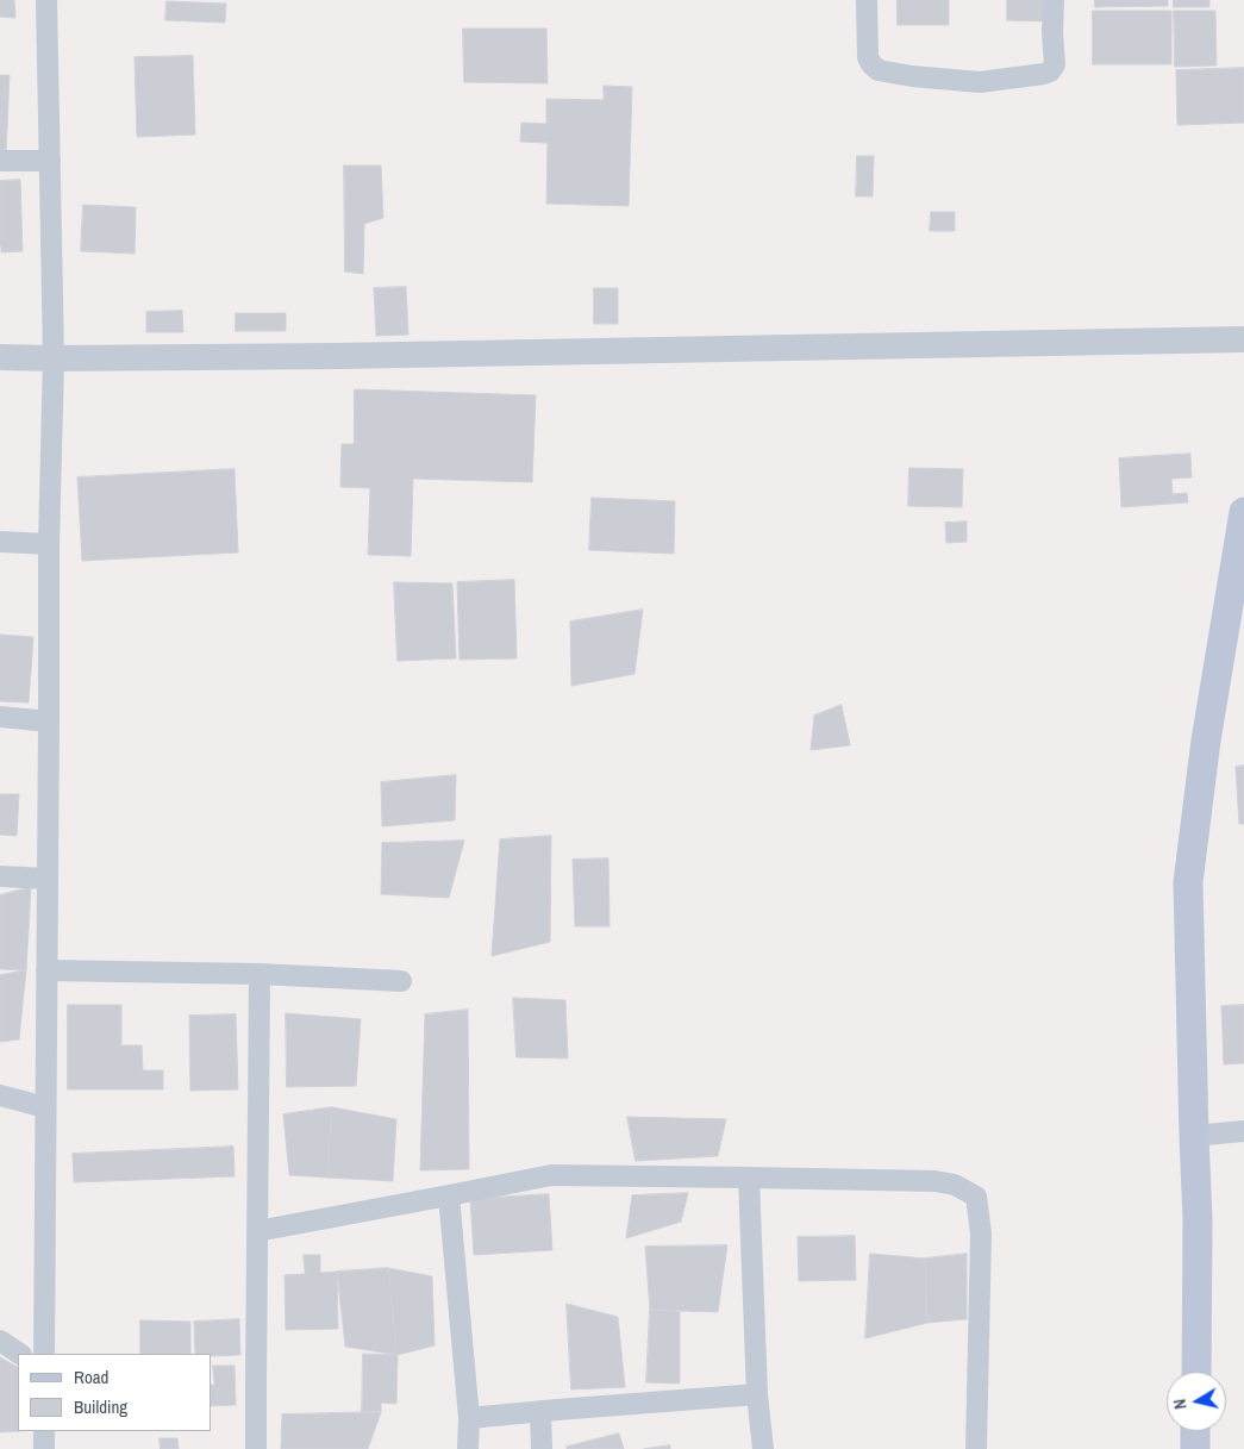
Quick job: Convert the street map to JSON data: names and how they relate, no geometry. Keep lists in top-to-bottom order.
{
  "legend": ["Road", "Building"],
  "north": "left"
}
